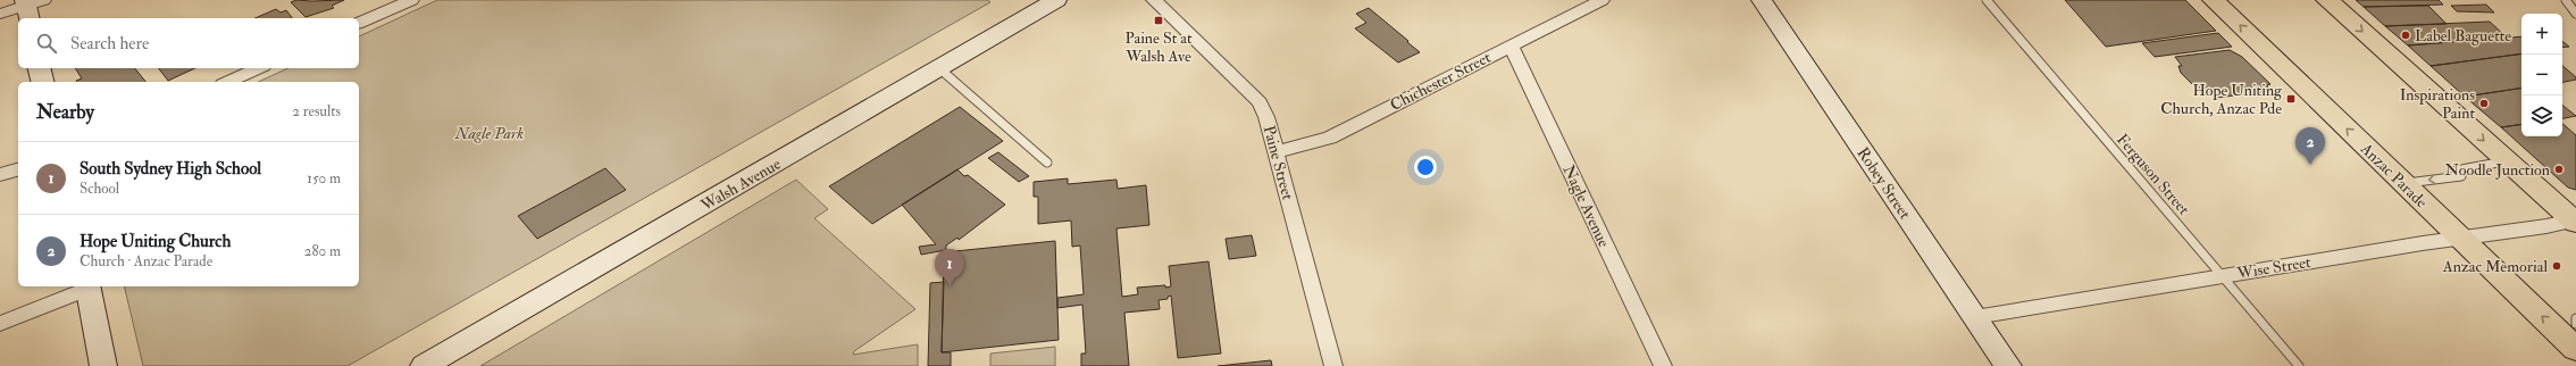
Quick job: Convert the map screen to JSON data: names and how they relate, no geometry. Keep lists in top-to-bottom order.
{
  "streets": {
    "main road": ["Anzac Parade"],
    "street": [
      "Chichester Street",
      "Paine Street",
      "Robey Street",
      "Walsh Avenue",
      "Nagle Avenue",
      "Wise Street"
    ],
    "lane": ["Ferguson Street"]
  },
  "crossings": [
    ["Chichester Street", "Paine Street"],
    ["Chichester Street", "Nagle Avenue"],
    ["Ferguson Street", "Wise Street"],
    ["Anzac Parade", "Wise Street"],
    ["Robey Street", "Wise Street"]
  ],
  "parks": ["Nagle Park"],
  "places": {
    "transit": ["Paine St at Walsh Ave", "Hope Uniting Church, Anzac Pde"],
    "other": [
      "Label Baguette",
      "Inspirations Paint",
      "Noodle Junction",
      "Anzac Memorial"
    ]
  },
  "page": {
    "map_buttons": ["+", "−"],
    "search": "Search here",
    "heading": ["Nearby", "2 results"],
    "pins": ["2", "1"],
    "list": [
      {
        "mark": "1",
        "name": "South Sydney High School",
        "note": "School",
        "value": "150 m"
      },
      {
        "mark": "2",
        "name": "Hope Uniting Church",
        "note": "Church · Anzac Parade",
        "value": "280 m"
      }
    ]
  }
}
